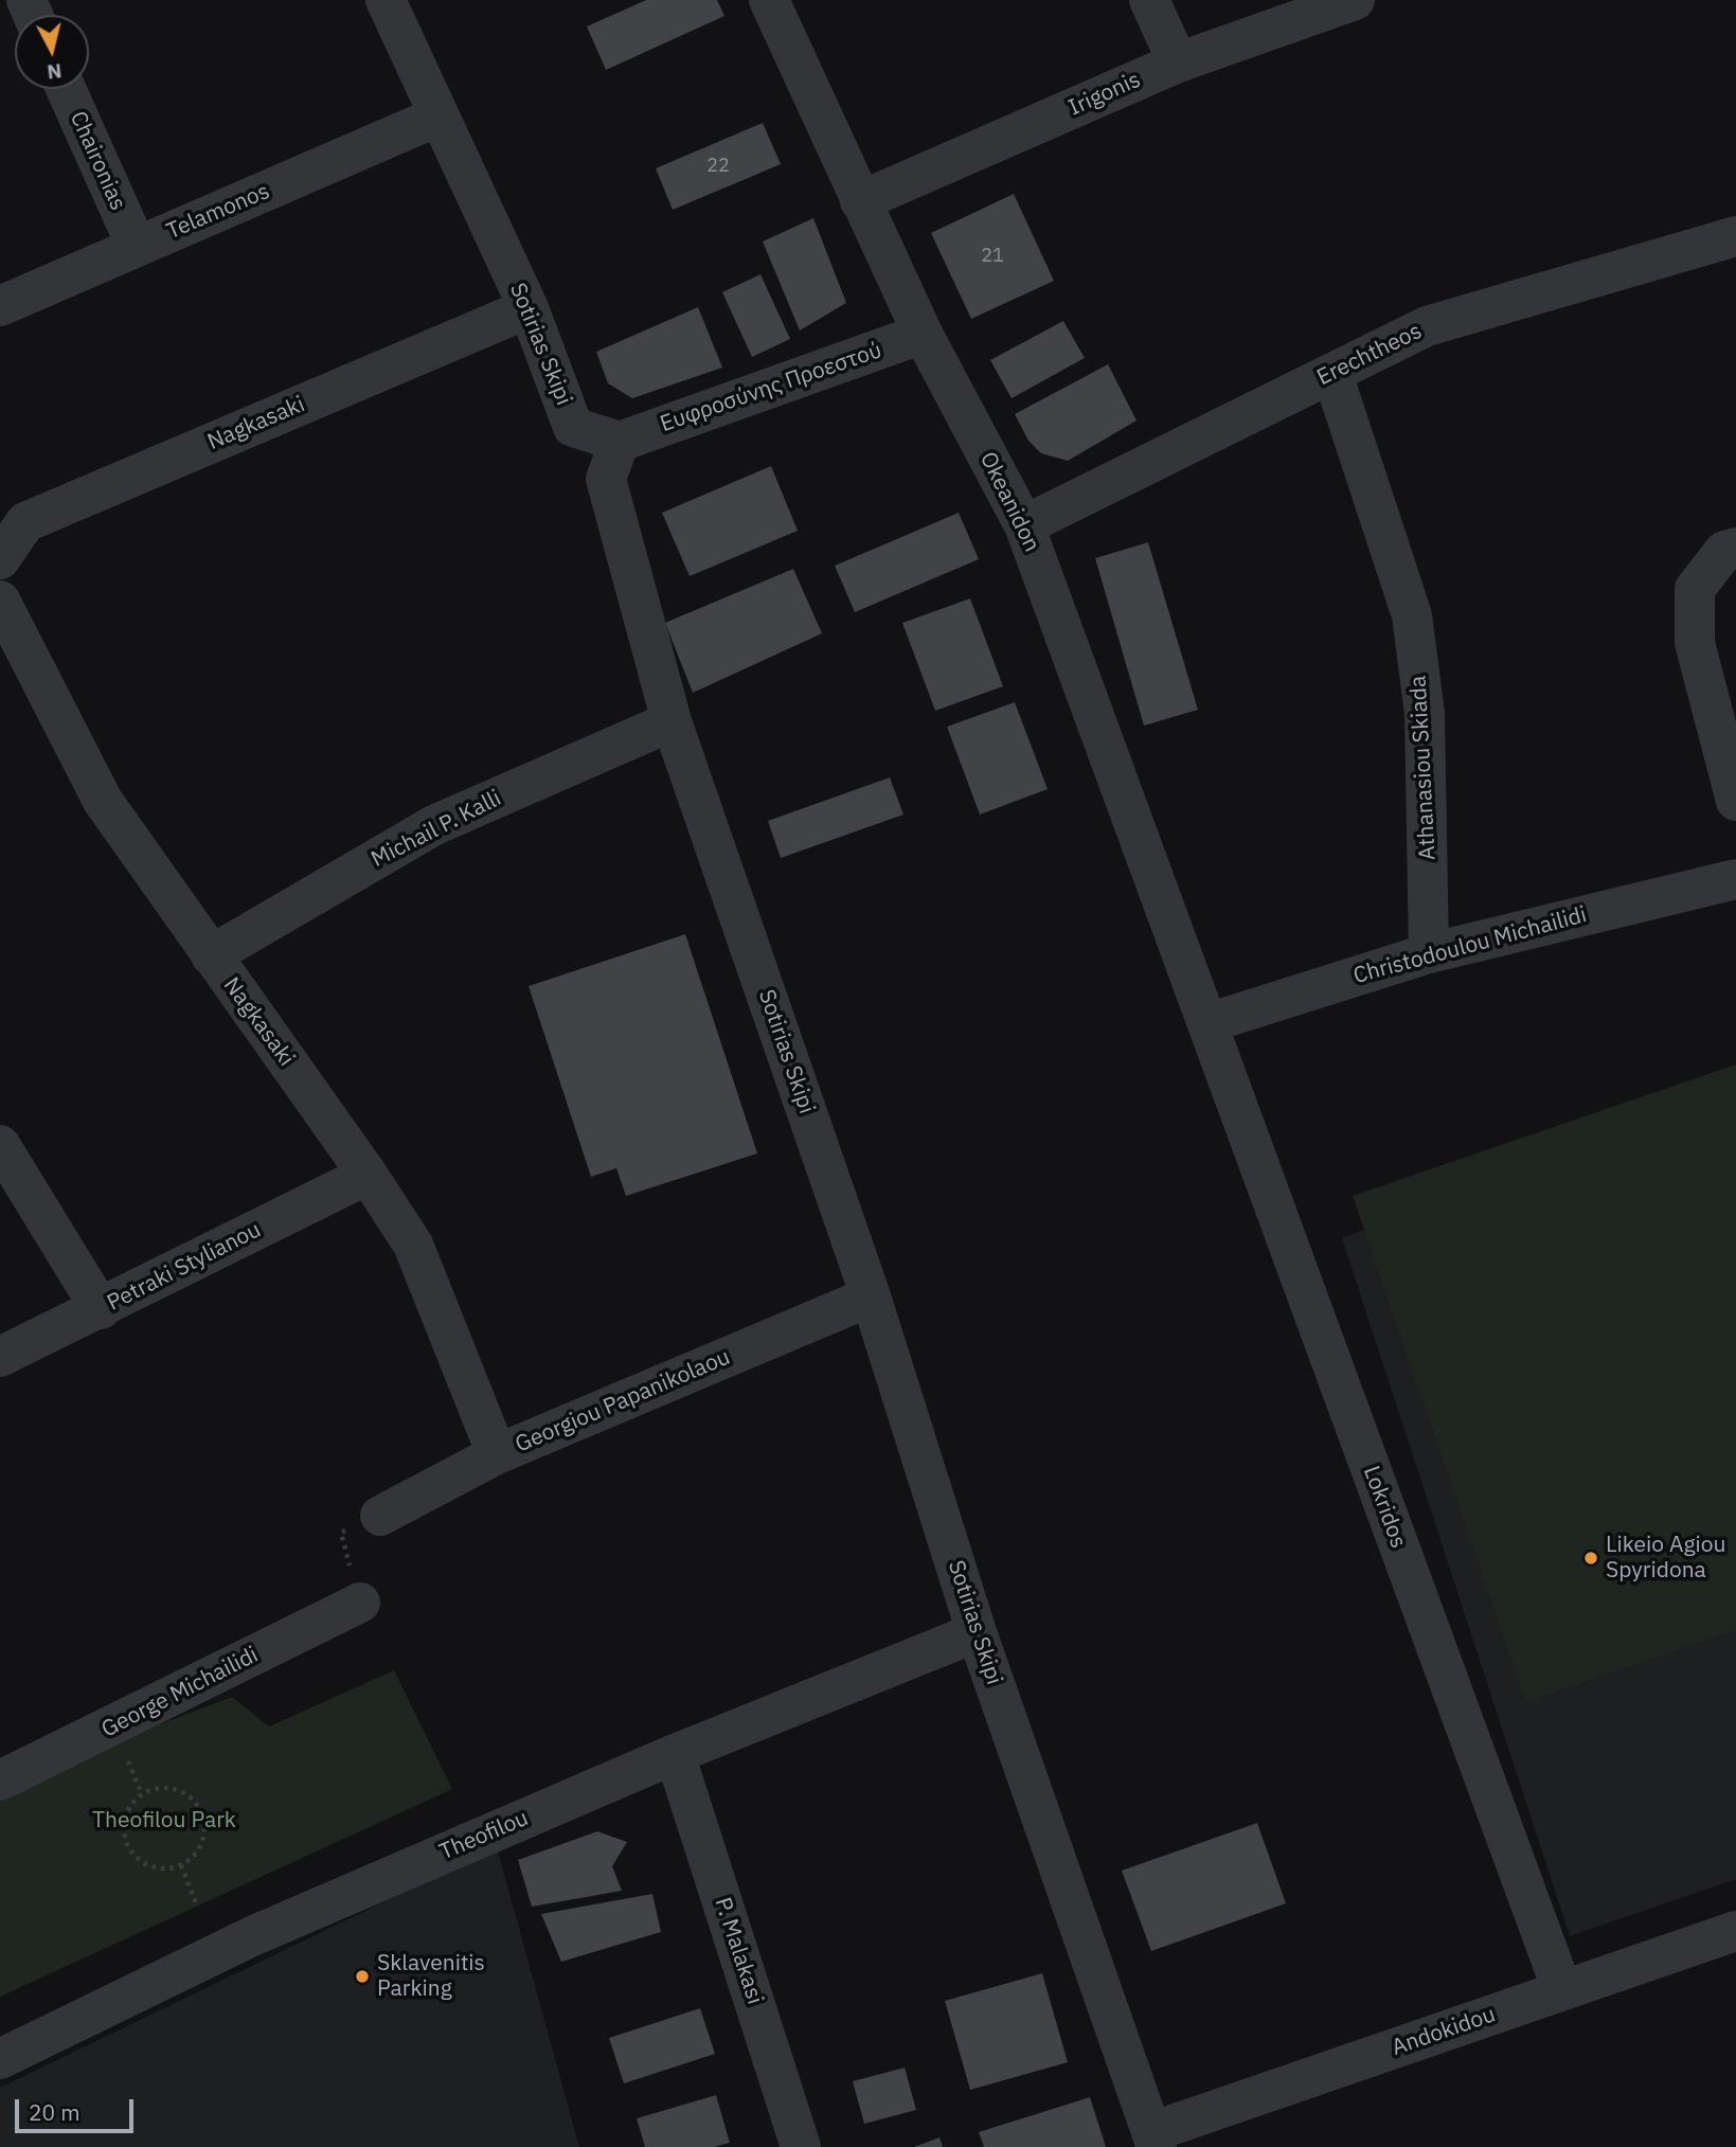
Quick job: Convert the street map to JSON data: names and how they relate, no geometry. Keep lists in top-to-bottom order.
{
  "streets": {
    "street": [
      "Irigonis",
      "Chaironias",
      "Telamonos",
      "Sotirias Skipi",
      "Erechtheos",
      "Ευφροσύνης Προεστού",
      "Nagkasaki",
      "Okeanidon",
      "Athanasiou Skiada",
      "Michail P. Kalli",
      "Christodoulou Michailidi",
      "Petraki Stylianou",
      "Georgiou Papanikolaou",
      "Lokridos",
      "George Michailidi",
      "Theofilou",
      "P. Malakasi",
      "Andokidou"
    ]
  },
  "crossings": [
    ["Irigonis", "Okeanidon"],
    ["Chaironias", "Telamonos"],
    ["Telamonos", "Sotirias Skipi"],
    ["Sotirias Skipi", "Ευφροσύνης Προεστού"],
    ["Sotirias Skipi", "Nagkasaki"],
    ["Sotirias Skipi", "Michail P. Kalli"],
    ["Sotirias Skipi", "Georgiou Papanikolaou"],
    ["Sotirias Skipi", "Theofilou"],
    ["Sotirias Skipi", "Andokidou"],
    ["Erechtheos", "Okeanidon"],
    ["Erechtheos", "Athanasiou Skiada"],
    ["Ευφροσύνης Προεστού", "Okeanidon"],
    ["Nagkasaki", "Michail P. Kalli"],
    ["Nagkasaki", "Petraki Stylianou"],
    ["Nagkasaki", "Georgiou Papanikolaou"],
    ["Okeanidon", "Christodoulou Michailidi"],
    ["Okeanidon", "Lokridos"],
    ["Athanasiou Skiada", "Christodoulou Michailidi"],
    ["Christodoulou Michailidi", "Lokridos"],
    ["Lokridos", "Andokidou"],
    ["Theofilou", "P. Malakasi"]
  ],
  "parks": ["Theofilou Park"],
  "places": ["Likeio Agiou Spyridona", "Sklavenitis Parking"],
  "house_numbers": ["22", "21"],
  "scale_bar": "20 m",
  "north": "bottom"
}
